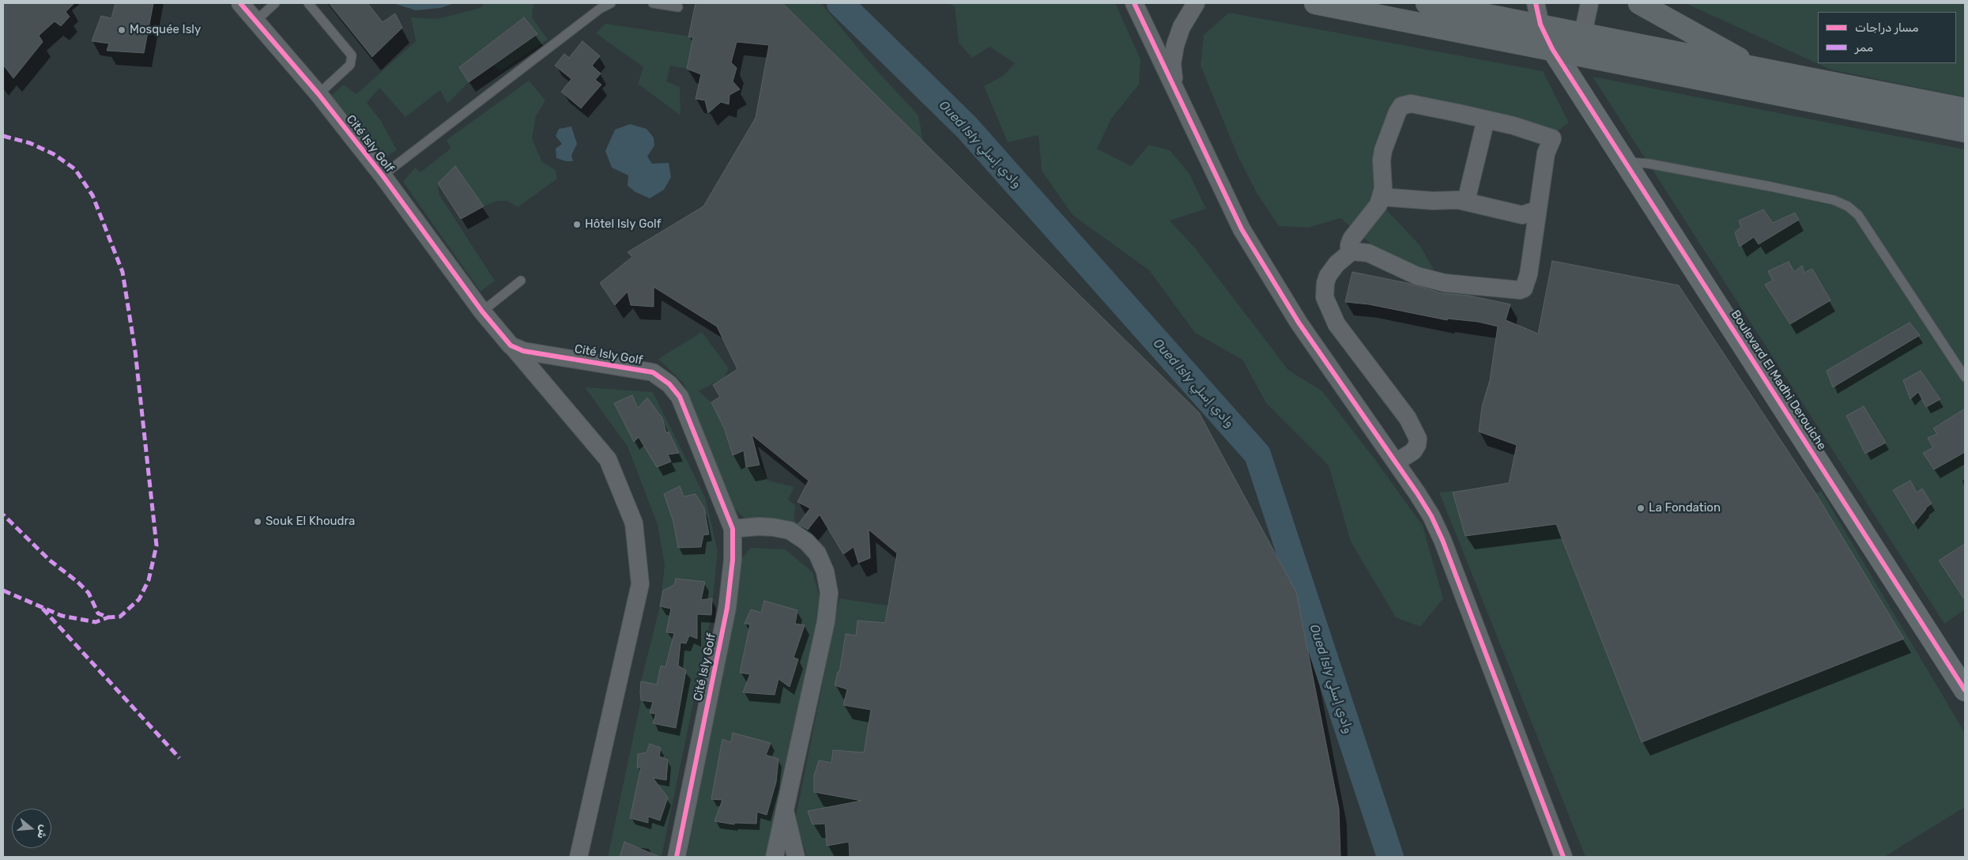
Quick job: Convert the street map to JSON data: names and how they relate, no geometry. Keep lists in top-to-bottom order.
{
  "streets": {
    "street": ["Cité Isly Golf", "Boulevard El Madhi Derouiche"]
  },
  "water": ["Oued Isly وادي إسلي"],
  "places": [
    "Mosquée Isly",
    "Hôtel Isly Golf",
    "La Fondation",
    "Souk El Khoudra"
  ],
  "legend": ["مسار دراجات", "ممر"],
  "north": "right"
}
